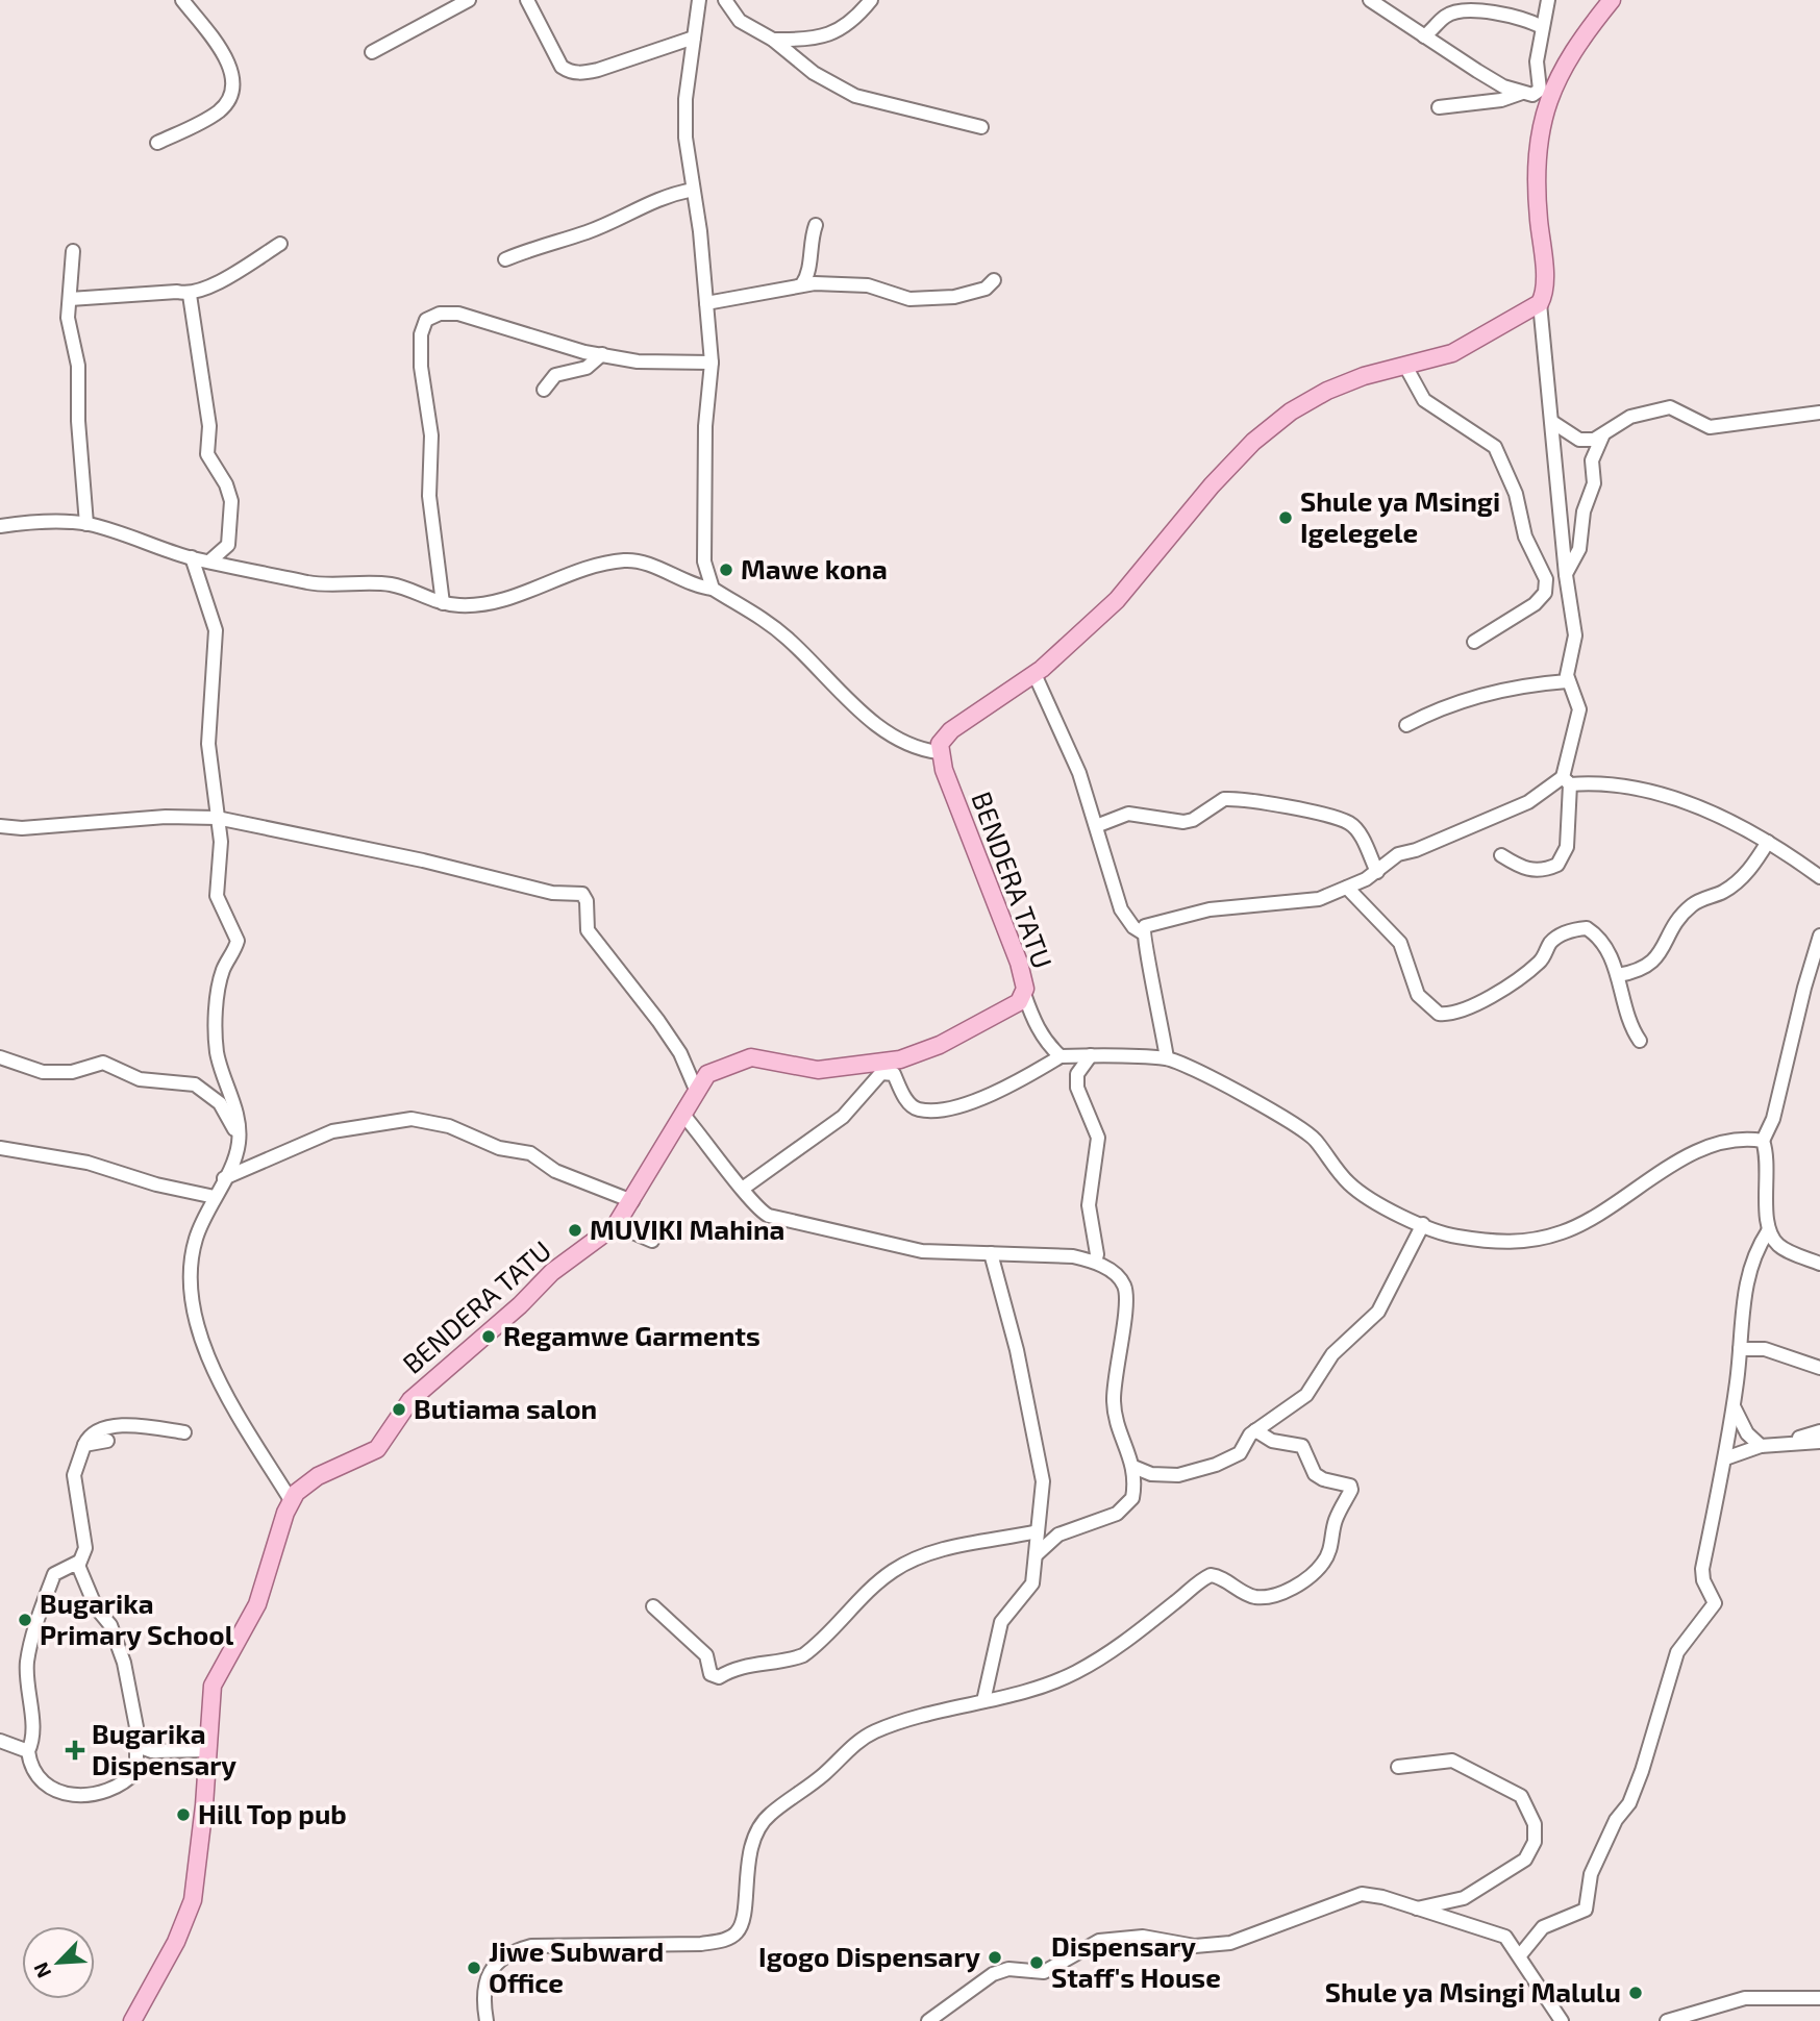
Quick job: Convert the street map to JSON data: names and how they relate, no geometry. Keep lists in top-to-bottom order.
{
  "streets": {
    "main road": ["BENDERA TATU"]
  },
  "places": {
    "other": [
      "Shule ya Msingi Igelegele",
      "Mawe kona",
      "MUVIKI Mahina",
      "Regamwe Garments",
      "Butiama salon",
      "Bugarika Primary School",
      "Hill Top pub",
      "Igogo Dispensary",
      "Dispensary Staff's House",
      "Jiwe Subward Office",
      "Shule ya Msingi Malulu"
    ],
    "health": ["Bugarika Dispensary"]
  },
  "north": "bottom left"
}
